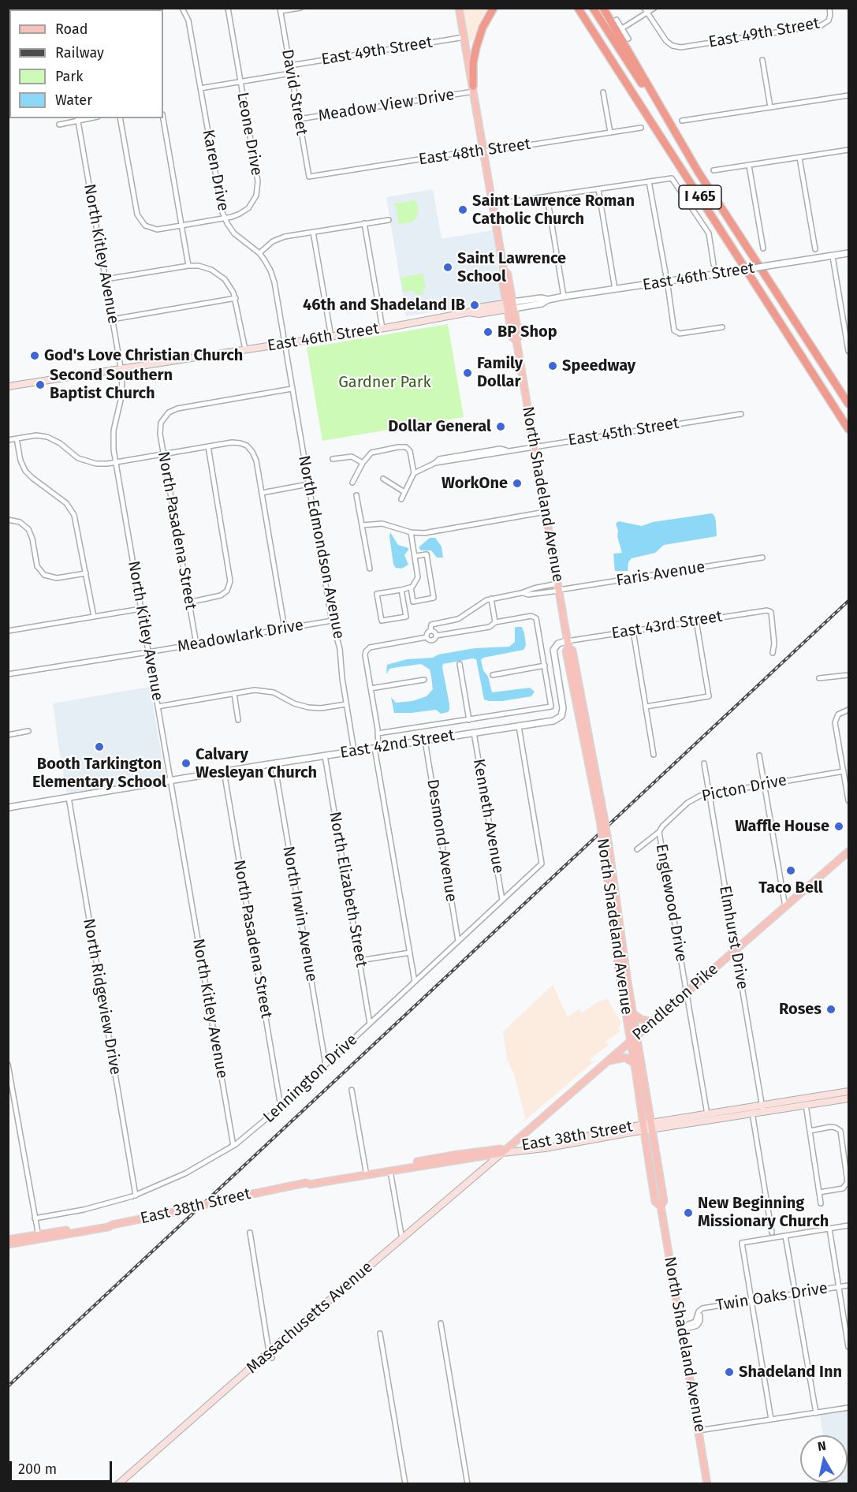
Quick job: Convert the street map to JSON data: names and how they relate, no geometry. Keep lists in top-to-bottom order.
{
  "streets": {
    "highway": ["I 465"],
    "main road": [
      "East 46th Street",
      "North Shadeland Avenue",
      "Pendleton Pike",
      "East 38th Street",
      "Massachusetts Avenue"
    ],
    "street": [
      "East 49th Street",
      "David Street",
      "Meadow View Drive",
      "Leone Drive",
      "East 48th Street",
      "Karen Drive",
      "North Kitley Avenue",
      "East 45th Street",
      "North Pasadena Street",
      "North Edmondson Avenue",
      "Faris Avenue",
      "East 43rd Street",
      "Meadowlark Drive",
      "East 42nd Street",
      "Picton Drive",
      "Kenneth Avenue",
      "Desmond Avenue",
      "North Elizabeth Street",
      "Englewood Drive",
      "North Irwin Avenue",
      "Elmhurst Drive",
      "North Ridgeview Drive",
      "Lennington Drive",
      "Twin Oaks Drive"
    ]
  },
  "crossings": [
    ["East 49th Street", "David Street"],
    ["East 49th Street", "North Shadeland Avenue"],
    ["David Street", "Meadow View Drive"],
    ["David Street", "East 48th Street"],
    ["Meadow View Drive", "North Shadeland Avenue"],
    ["Leone Drive", "Karen Drive"],
    ["East 48th Street", "North Shadeland Avenue"],
    ["Karen Drive", "East 46th Street"],
    ["Karen Drive", "North Edmondson Avenue"],
    ["North Kitley Avenue", "East 46th Street"],
    ["North Kitley Avenue", "Meadowlark Drive"],
    ["North Kitley Avenue", "East 42nd Street"],
    ["North Kitley Avenue", "Lennington Drive"],
    ["East 46th Street", "North Shadeland Avenue"],
    ["East 46th Street", "North Edmondson Avenue"],
    ["East 45th Street", "North Shadeland Avenue"],
    ["North Shadeland Avenue", "Faris Avenue"],
    ["North Shadeland Avenue", "East 43rd Street"],
    ["North Shadeland Avenue", "East 42nd Street"],
    ["North Shadeland Avenue", "Pendleton Pike"],
    ["North Shadeland Avenue", "East 38th Street"],
    ["North Shadeland Avenue", "Twin Oaks Drive"],
    ["North Pasadena Street", "North Edmondson Avenue"],
    ["North Pasadena Street", "Meadowlark Drive"],
    ["North Pasadena Street", "East 42nd Street"],
    ["North Pasadena Street", "Lennington Drive"],
    ["North Edmondson Avenue", "Meadowlark Drive"],
    ["North Edmondson Avenue", "East 42nd Street"],
    ["East 43rd Street", "East 42nd Street"],
    ["East 42nd Street", "Kenneth Avenue"],
    ["East 42nd Street", "Desmond Avenue"],
    ["East 42nd Street", "North Elizabeth Street"],
    ["East 42nd Street", "North Irwin Avenue"],
    ["East 42nd Street", "North Ridgeview Drive"],
    ["East 42nd Street", "Lennington Drive"],
    ["Picton Drive", "Englewood Drive"],
    ["Picton Drive", "Elmhurst Drive"],
    ["Kenneth Avenue", "Lennington Drive"],
    ["Desmond Avenue", "Lennington Drive"],
    ["North Elizabeth Street", "Lennington Drive"],
    ["Englewood Drive", "Pendleton Pike"],
    ["Englewood Drive", "East 38th Street"],
    ["North Irwin Avenue", "Lennington Drive"],
    ["Elmhurst Drive", "Pendleton Pike"],
    ["Elmhurst Drive", "East 38th Street"],
    ["North Ridgeview Drive", "Lennington Drive"],
    ["Pendleton Pike", "East 38th Street"],
    ["Pendleton Pike", "Massachusetts Avenue"],
    ["East 38th Street", "Massachusetts Avenue"]
  ],
  "parks": ["Gardner Park"],
  "places": [
    "Saint Lawrence Roman Catholic Church",
    "Saint Lawrence School",
    "46th and Shadeland IB",
    "BP Shop",
    "God's Love Christian Church",
    "Speedway",
    "Family Dollar",
    "Second Southern Baptist Church",
    "Dollar General",
    "WorkOne",
    "Booth Tarkington Elementary School",
    "Calvary Wesleyan Church",
    "Waffle House",
    "Taco Bell",
    "Roses",
    "New Beginning Missionary Church",
    "Shadeland Inn"
  ],
  "legend": [
    "Road",
    "Railway",
    "Park",
    "Water"
  ],
  "scale_bar": "200 m",
  "north": "top"
}
